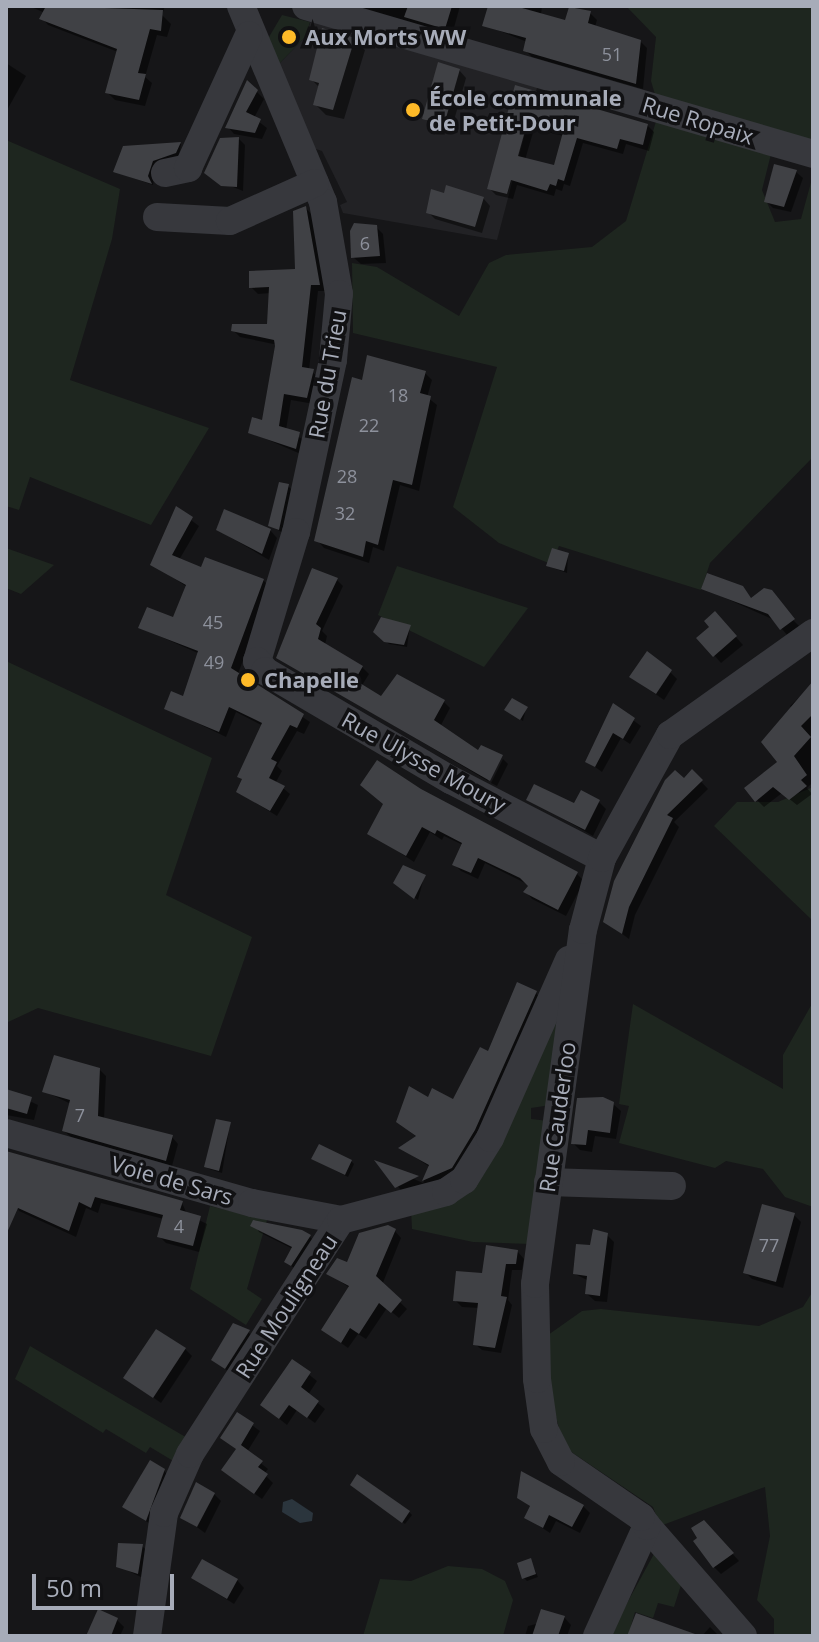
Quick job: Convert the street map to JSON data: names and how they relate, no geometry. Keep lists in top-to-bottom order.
{
  "streets": {
    "street": [
      "Rue Ropaix",
      "Rue du Trieu",
      "Rue Ulysse Moury",
      "Rue Cauderloo",
      "Voie de Sars",
      "Rue Mouligneau"
    ]
  },
  "crossings": [
    ["Rue du Trieu", "Rue Ulysse Moury"],
    ["Rue Ulysse Moury", "Rue Cauderloo"],
    ["Rue Cauderloo", "Rue Mouligneau"],
    ["Voie de Sars", "Rue Mouligneau"]
  ],
  "places": ["Aux Morts WW", "École communale de Petit-Dour", "Chapelle"],
  "house_numbers": [
    "51",
    "6",
    "18",
    "22",
    "28",
    "32",
    "45",
    "49",
    "7",
    "4",
    "77"
  ],
  "scale_bar": "50 m"
}
